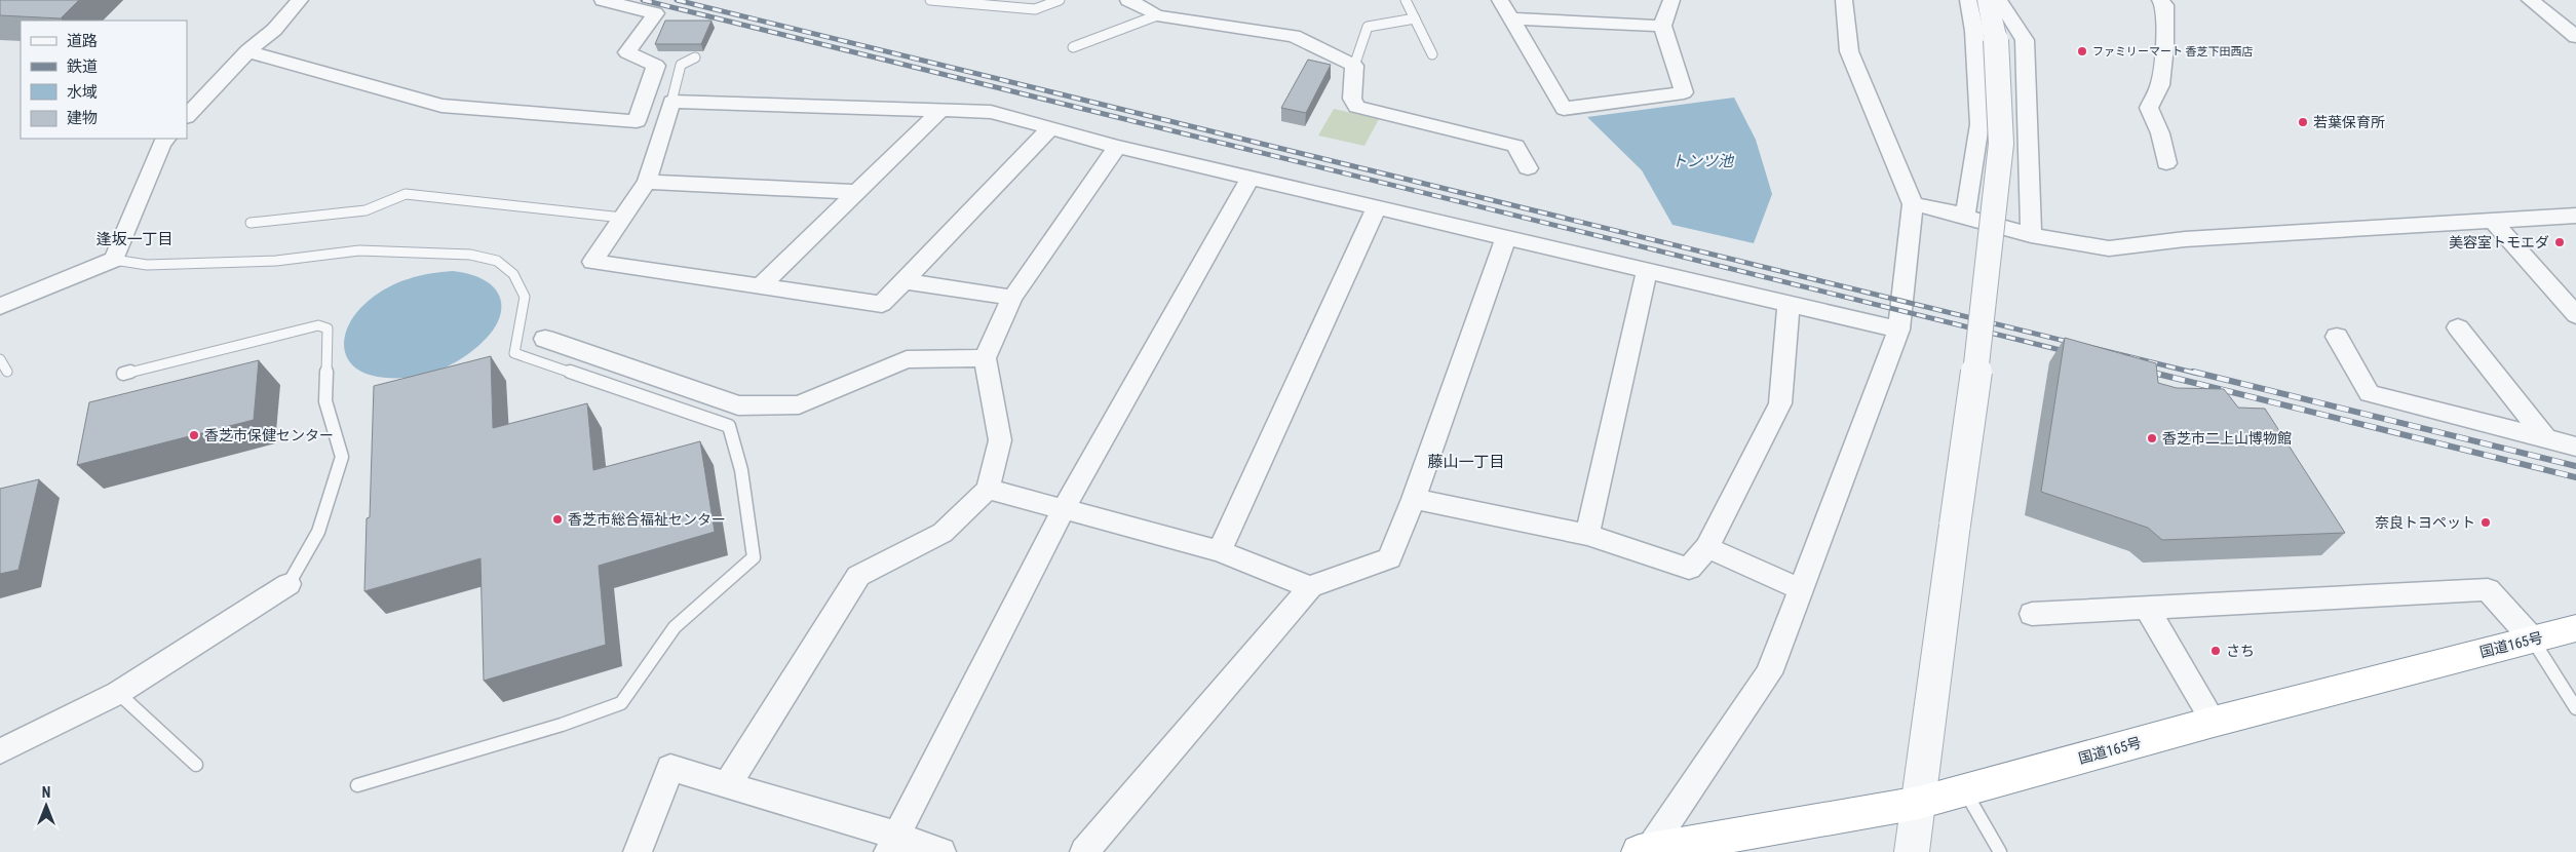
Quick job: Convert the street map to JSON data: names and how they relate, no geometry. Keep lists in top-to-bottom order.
{
  "streets": {
    "highway": ["国道165号"]
  },
  "districts": ["逢坂一丁目", "藤山一丁目"],
  "water": ["トンツ池"],
  "places": [
    "ファミリーマート 香芝下田西店",
    "若葉保育所",
    "美容室トモエダ",
    "香芝市保健センター",
    "香芝市二上山博物館",
    "香芝市総合福祉センター",
    "奈良トヨペット",
    "さち"
  ],
  "legend": [
    "道路",
    "鉄道",
    "水域",
    "建物"
  ],
  "north": "top"
}
